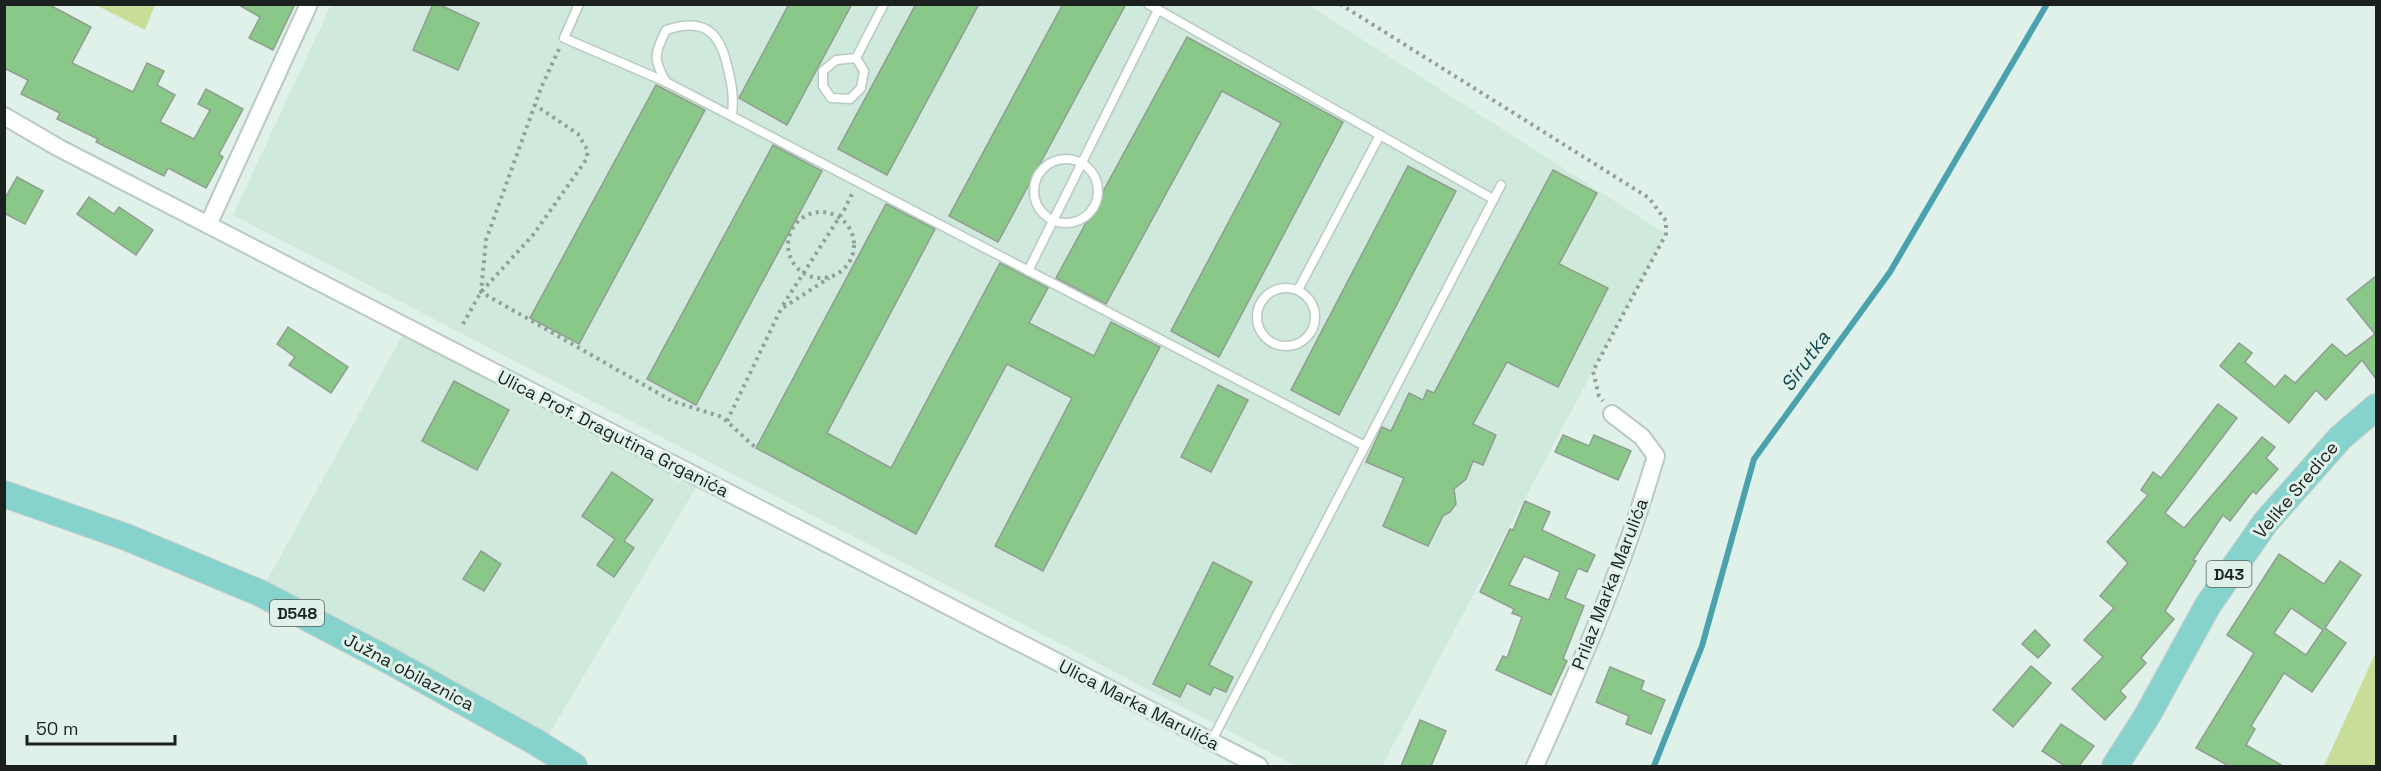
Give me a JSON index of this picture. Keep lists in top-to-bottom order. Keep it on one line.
{"streets":{"main road":["Velike Sredice","D43","D548","Južna obilaznica"],"street":["Ulica Prof. Dragutina Grganića","Prilaz Marka Marulića","Ulica Marka Marulića"]},"crossings":[["Ulica Prof. Dragutina Grganića","Ulica Marka Marulića"]],"water":["Sirutka"],"scale_bar":"50 m"}
